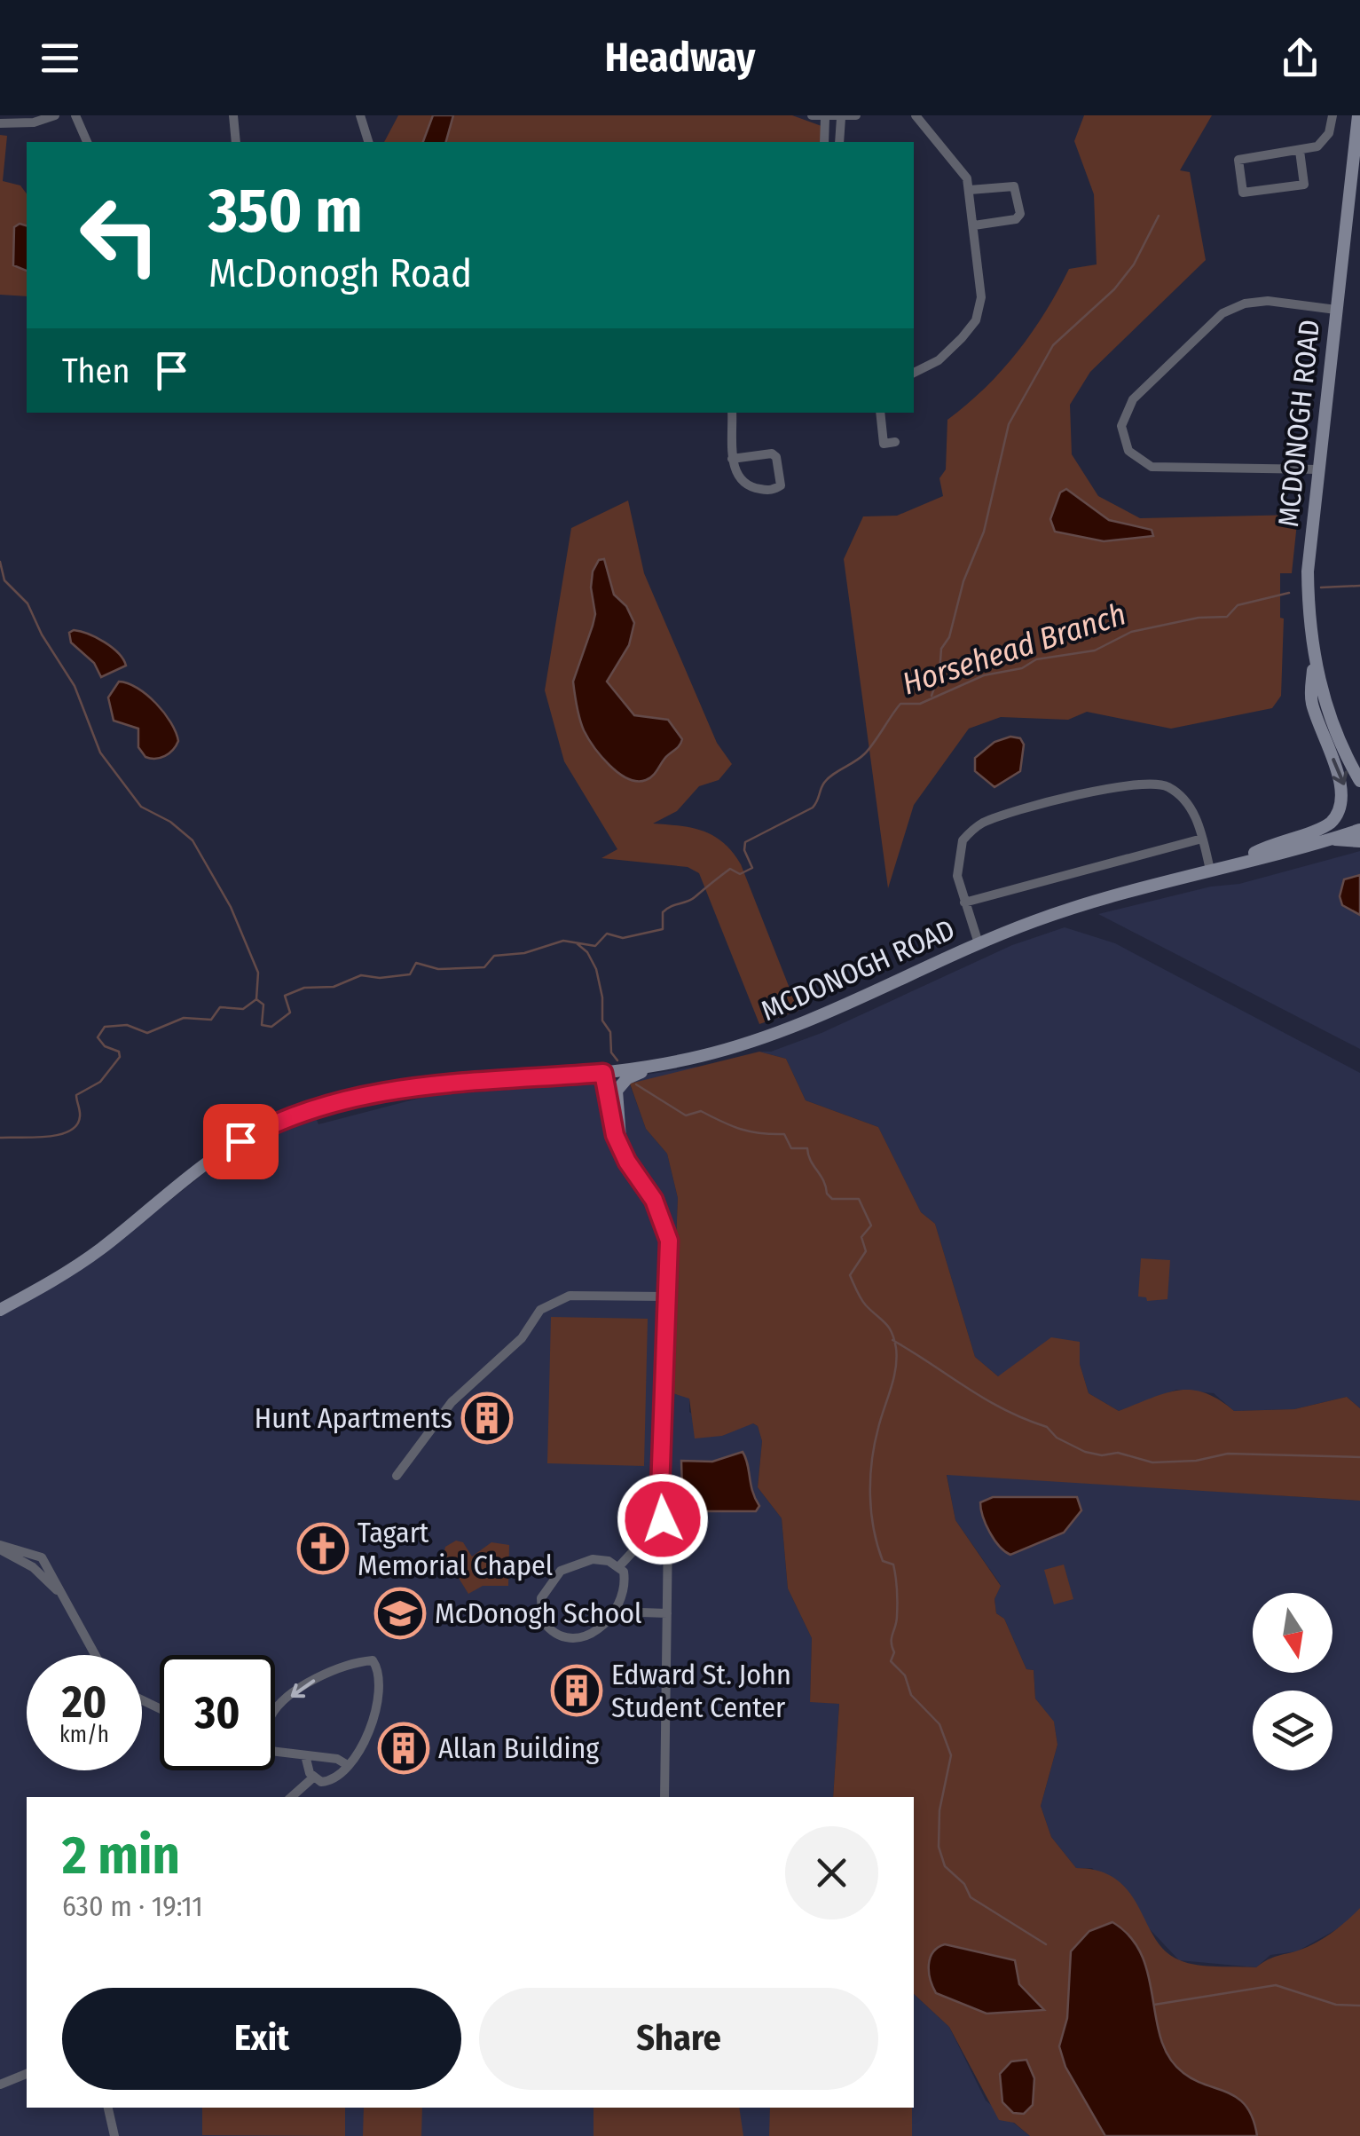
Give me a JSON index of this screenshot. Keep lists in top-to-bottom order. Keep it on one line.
{"streets":{"main road":["MCDONOGH ROAD"]},"water":["Horsehead Branch"],"places":{"building":["Hunt Apartments","Edward St. John Student Center","Allan Building"],"church":["Tagart Memorial Chapel"],"school or university":["McDonogh School"]},"north":"bottom","page":{"header":"Headway","turn":["350 m","McDonogh Road"],"then":"Then","speed":"20 km/h","limit":"30","heading":["2 min","630 m · 19:11"],"buttons":["Exit","Share"]}}
